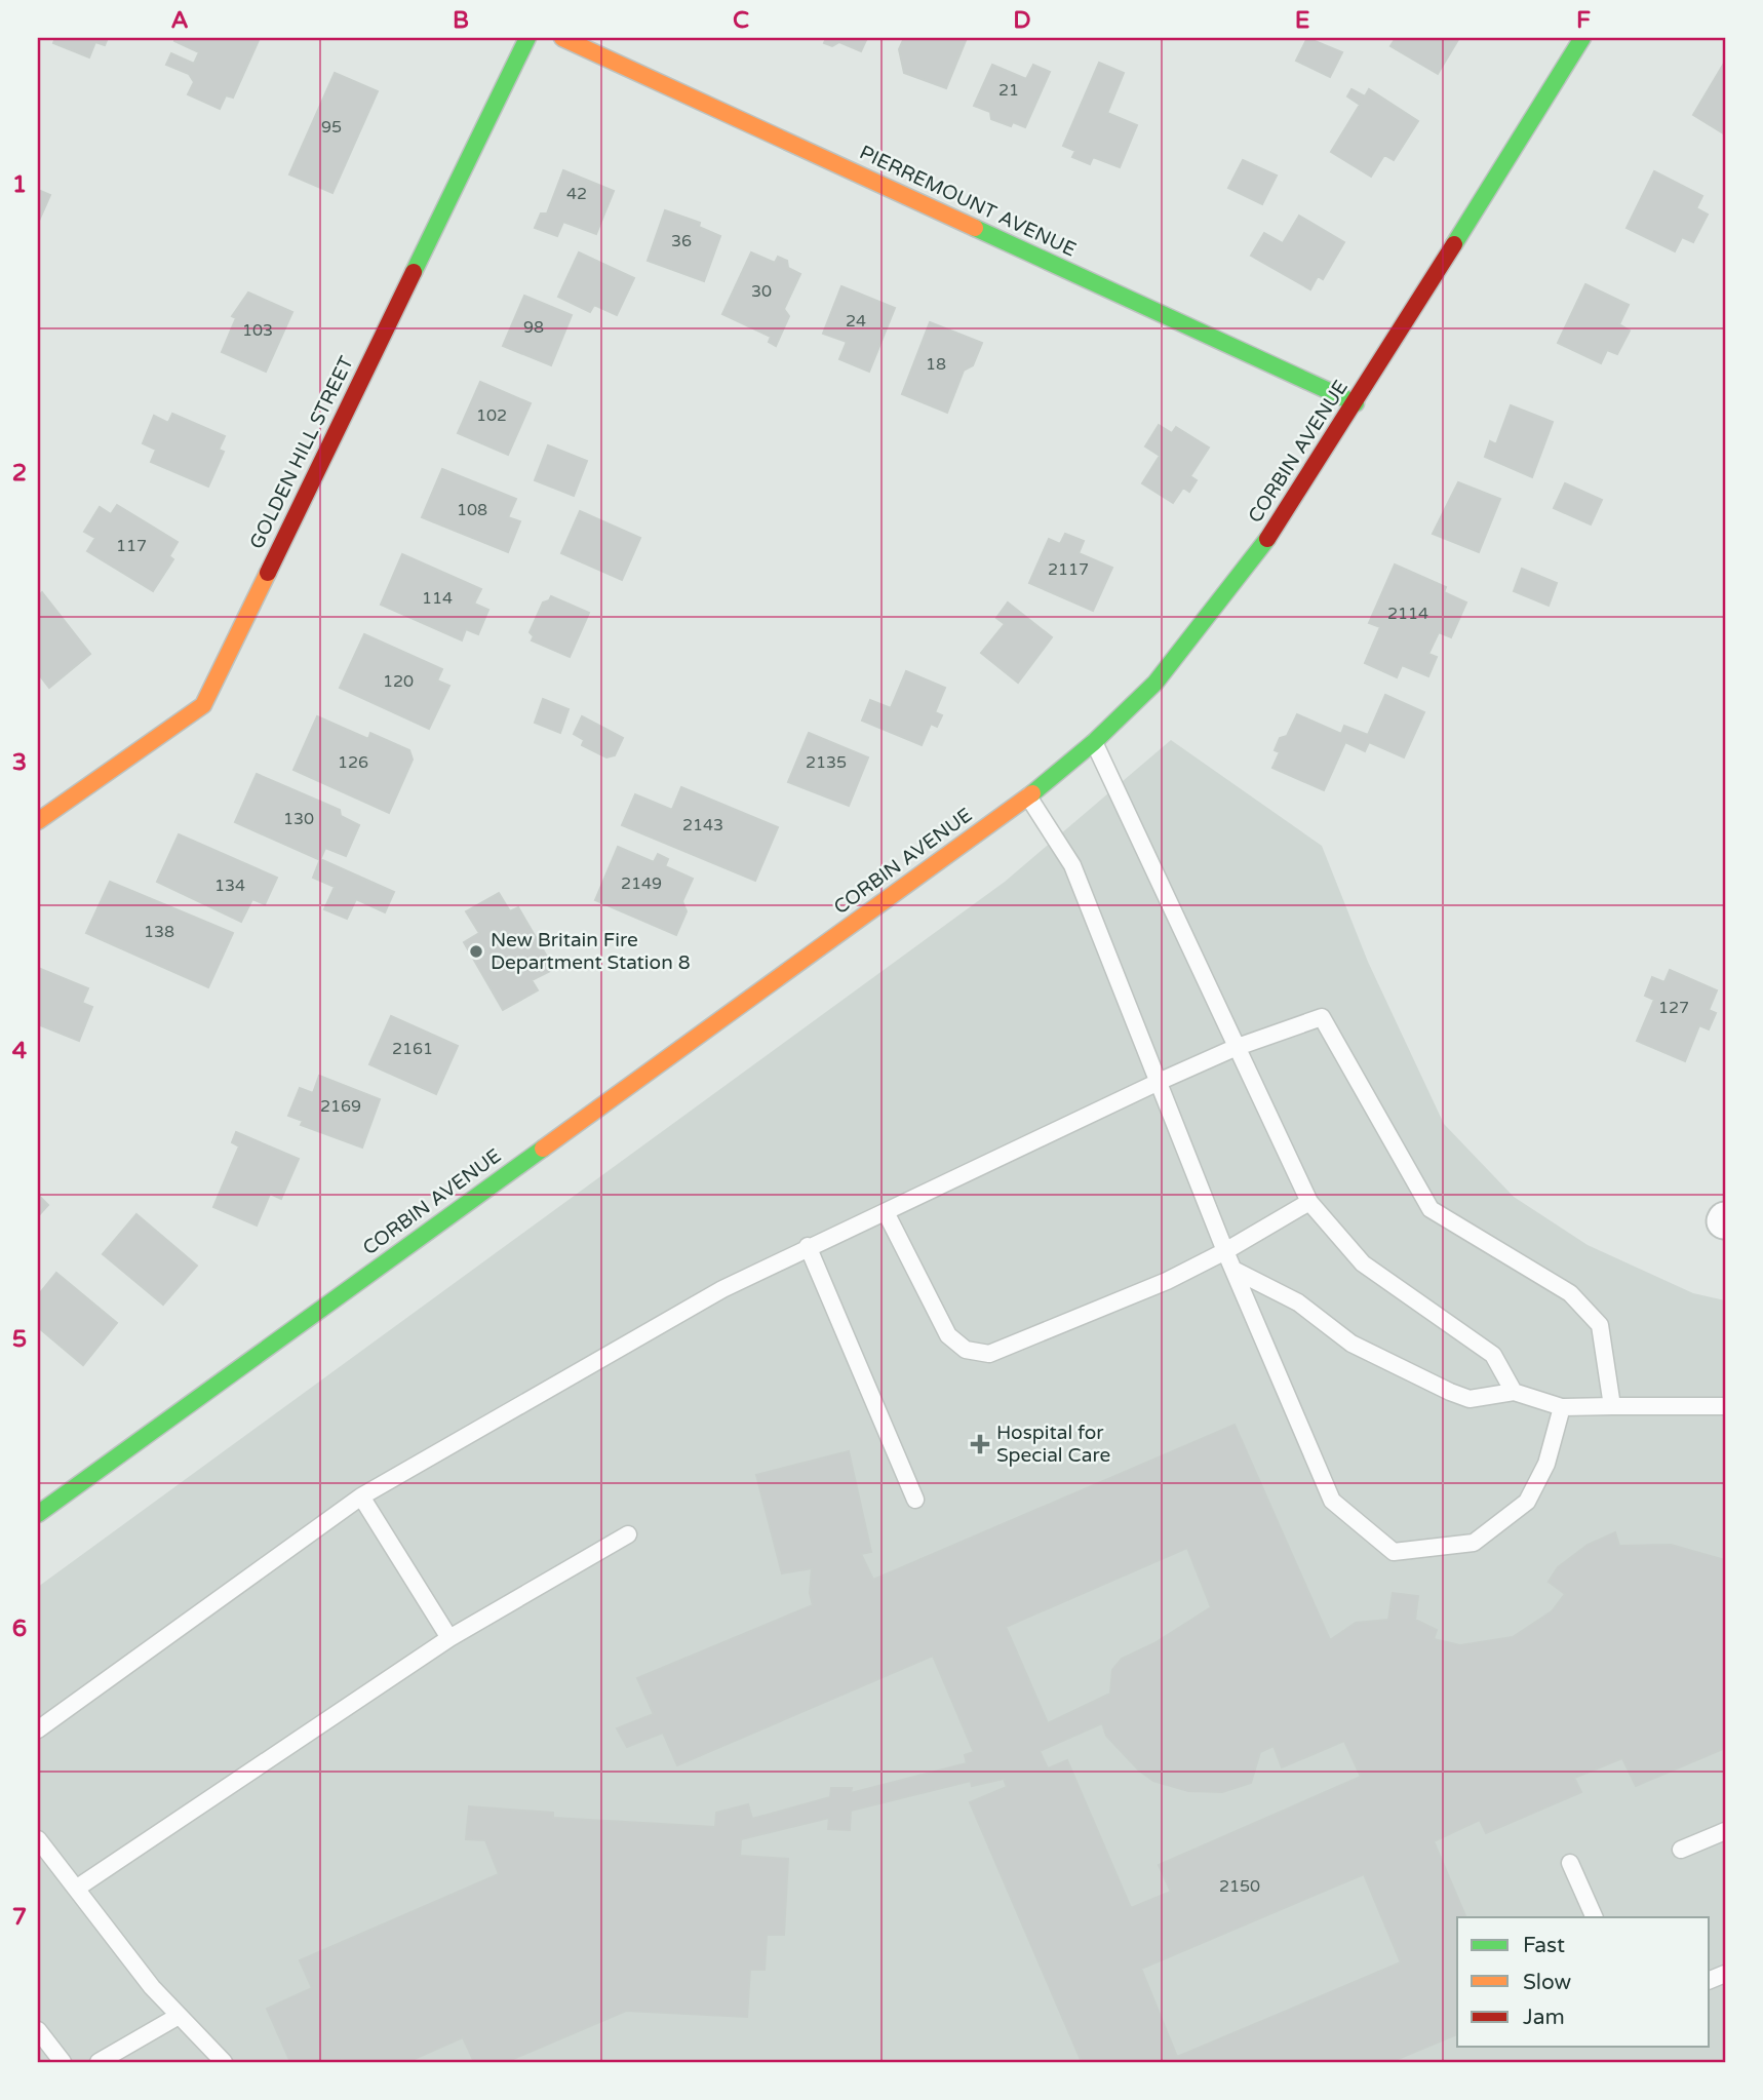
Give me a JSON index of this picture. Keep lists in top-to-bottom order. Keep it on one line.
{"streets":{"main road":["PIERREMOUNT AVENUE","CORBIN AVENUE","GOLDEN HILL STREET"]},"crossings":[["PIERREMOUNT AVENUE","CORBIN AVENUE"]],"places":{"other":["New Britain Fire Department Station 8"],"health":["Hospital for Special Care"]},"house_numbers":["21","95","42","36","30","24","98","103","18","102","108","117","2117","114","2114","120","126","2135","130","2143","2149","134","138","127","2161","2169","2150"],"legend":["Fast","Slow","Jam"],"grid":{"columns":["A","B","C","D","E","F"],"rows":["1","2","3","4","5","6","7"]}}
